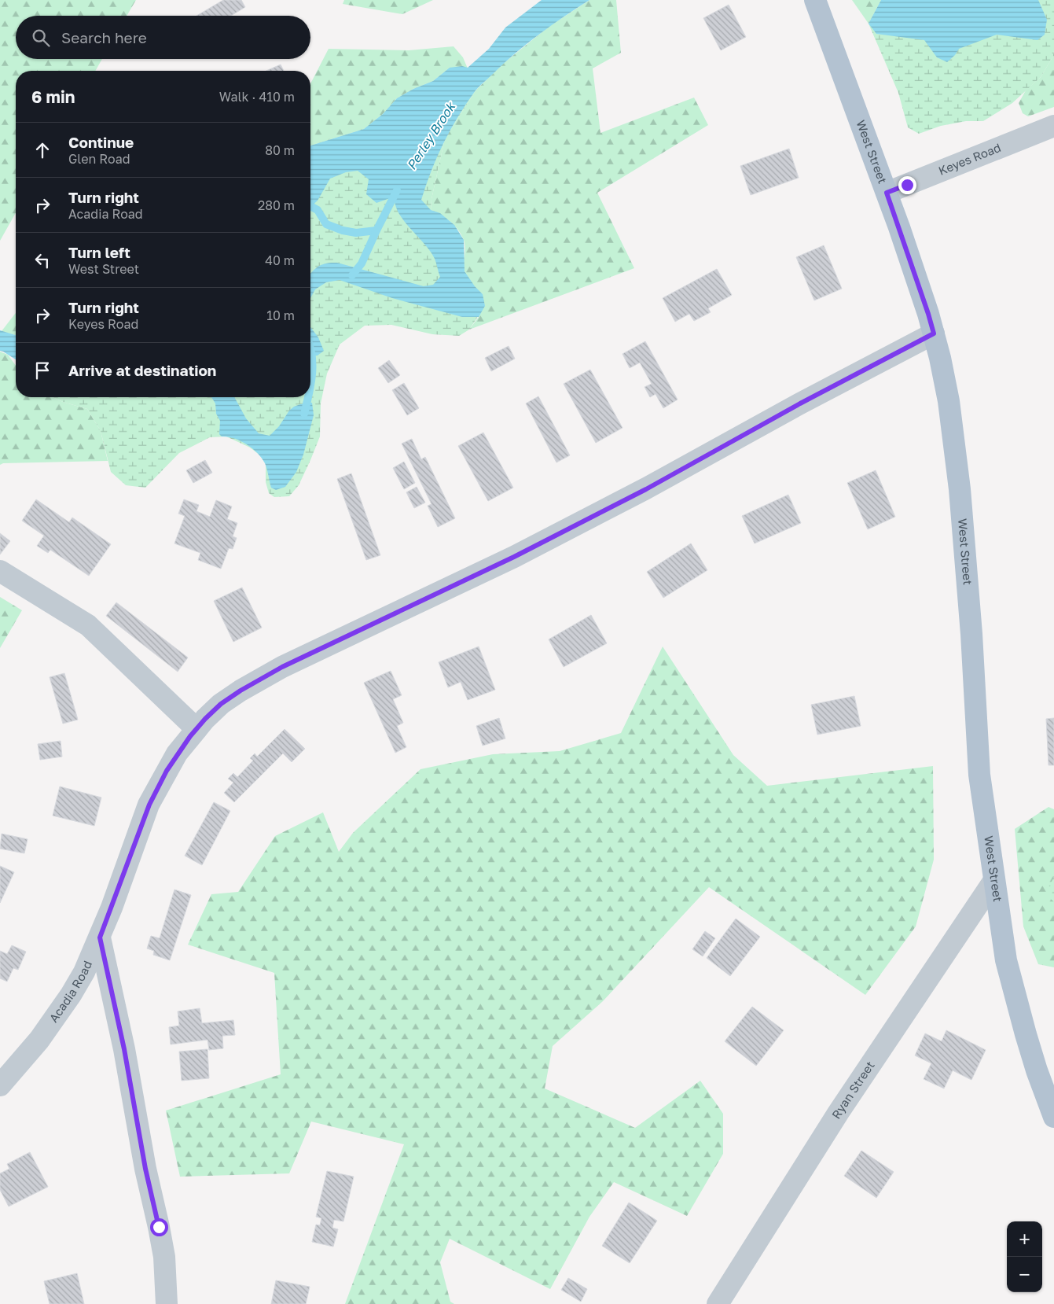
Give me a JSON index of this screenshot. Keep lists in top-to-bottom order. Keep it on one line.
{"streets":{"main road":["West Street"],"street":["Keyes Road","Acadia Road","Ryan Street"]},"crossings":[["West Street","Keyes Road"],["West Street","Acadia Road"],["West Street","Ryan Street"]],"water":["Perley Brook"],"page":{"search":"Search here","heading":["6 min","Walk · 410 m"],"list":[["Continue","Glen Road","80 m"],["Turn right","Acadia Road","280 m"],["Turn left","West Street","40 m"],["Turn right","Keyes Road","10 m"],"Arrive at destination"],"map_buttons":["+","−"]}}
